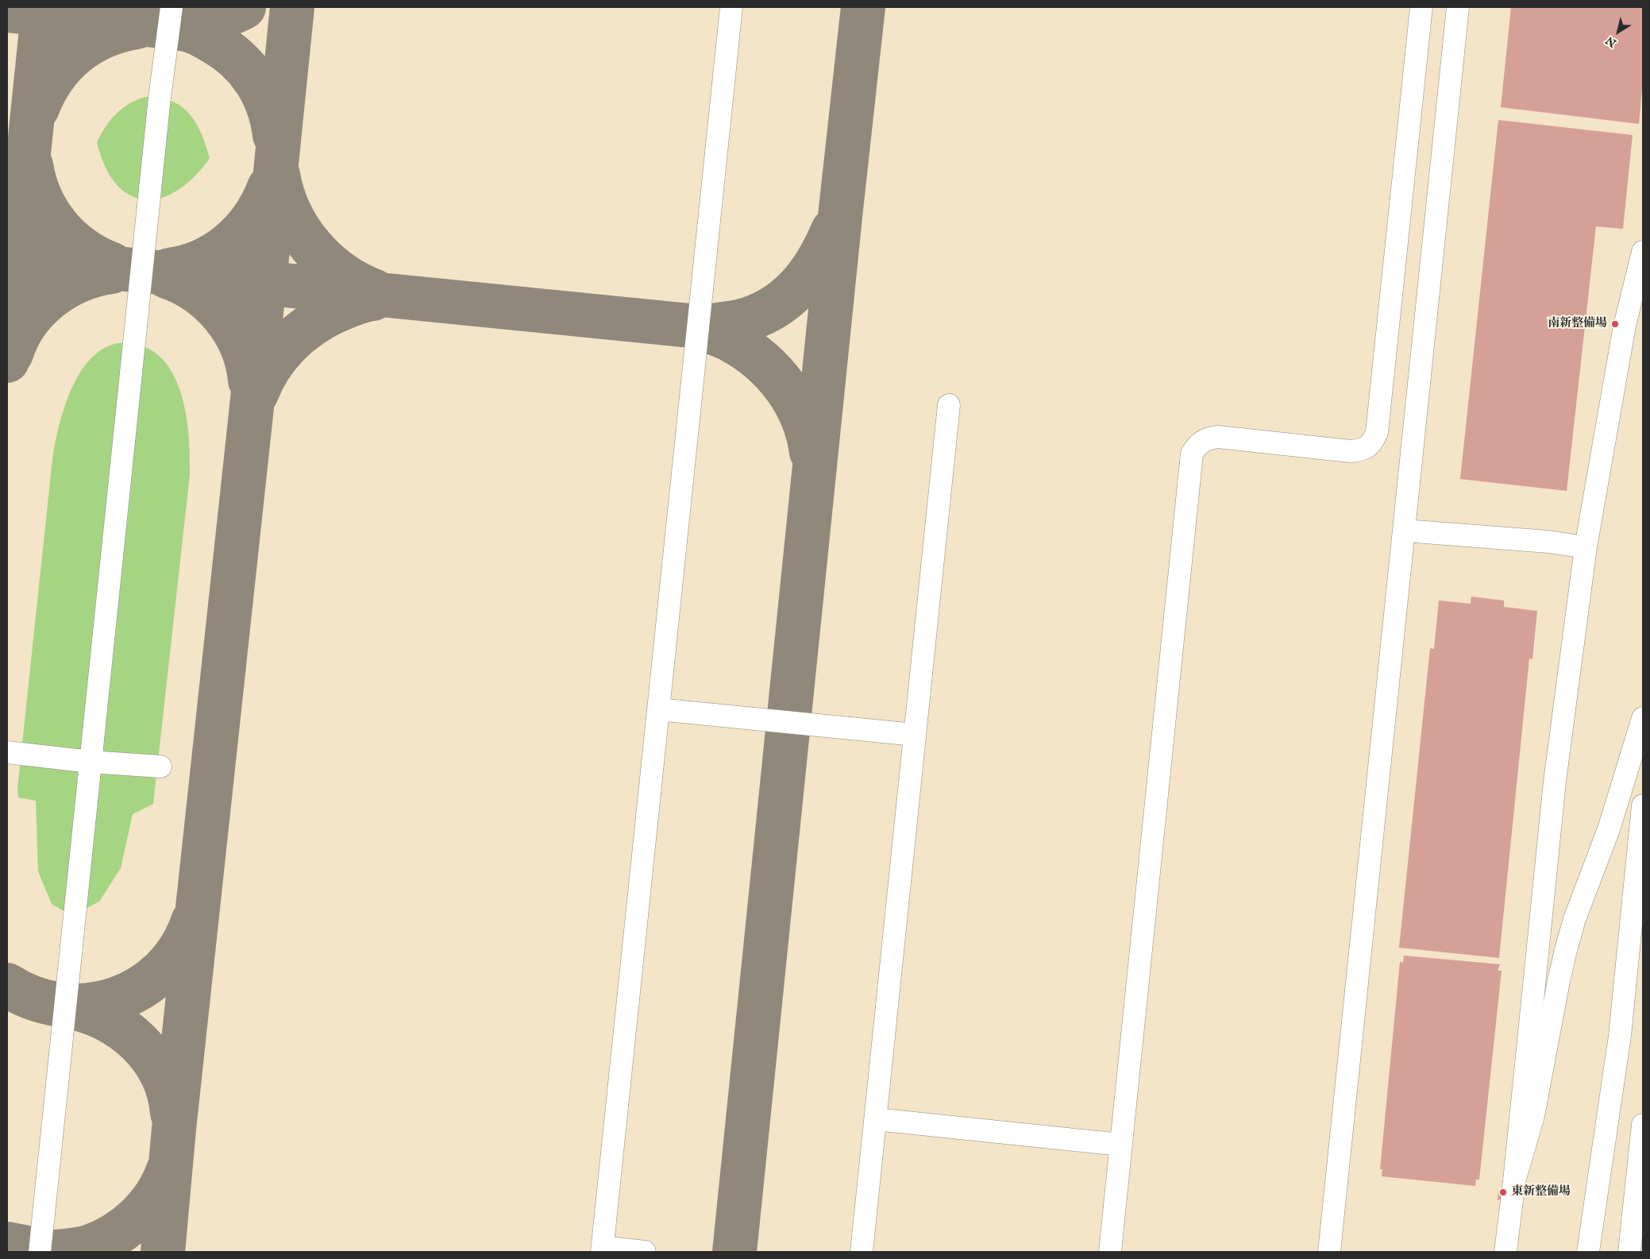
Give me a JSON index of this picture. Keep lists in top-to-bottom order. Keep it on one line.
{"places":["南新整備場","東新整備場"],"north":"bottom left"}
